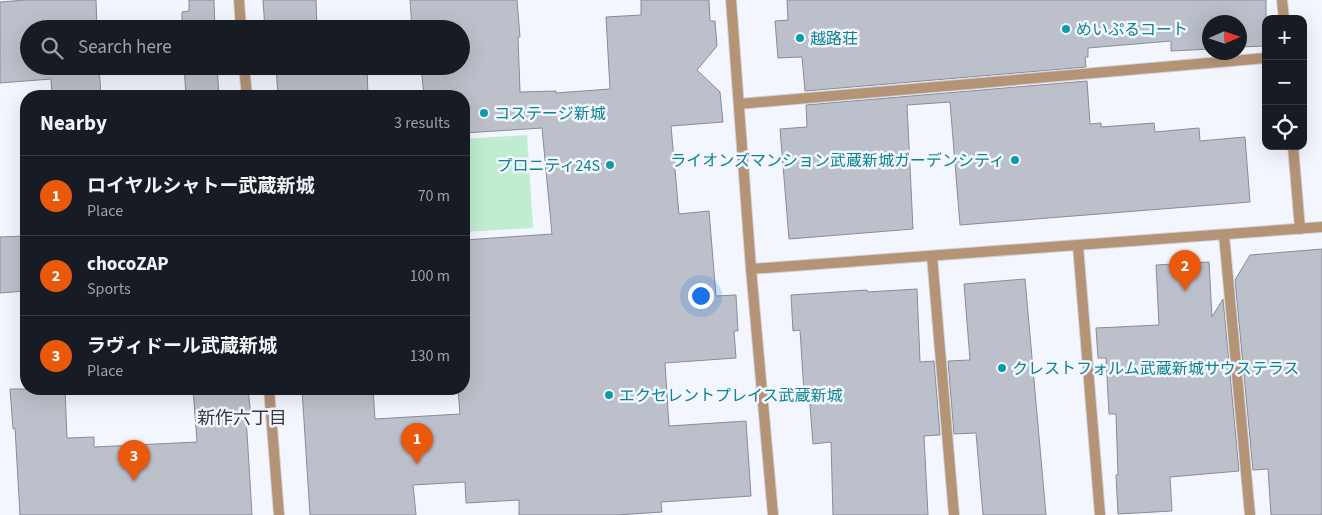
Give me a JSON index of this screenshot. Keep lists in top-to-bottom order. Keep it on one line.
{"districts":["新作六丁目"],"places":["めいぷるコート","越路荘","コステージ新城","ライオンズマンション武蔵新城ガーデンシティ","プロニティ24S","クレストフォルム武蔵新城サウステラス","エクセレントプレイス武蔵新城"],"north":"right","page":{"map_buttons":["+","−"],"search":"Search here","heading":["Nearby","3 results"],"list":[{"mark":"1","name":"ロイヤルシャトー武蔵新城","note":"Place","value":"70 m"},{"mark":"2","name":"chocoZAP","note":"Sports","value":"100 m"},{"mark":"3","name":"ラヴィドール武蔵新城","note":"Place","value":"130 m"}],"pins":["2","1","3"]}}
